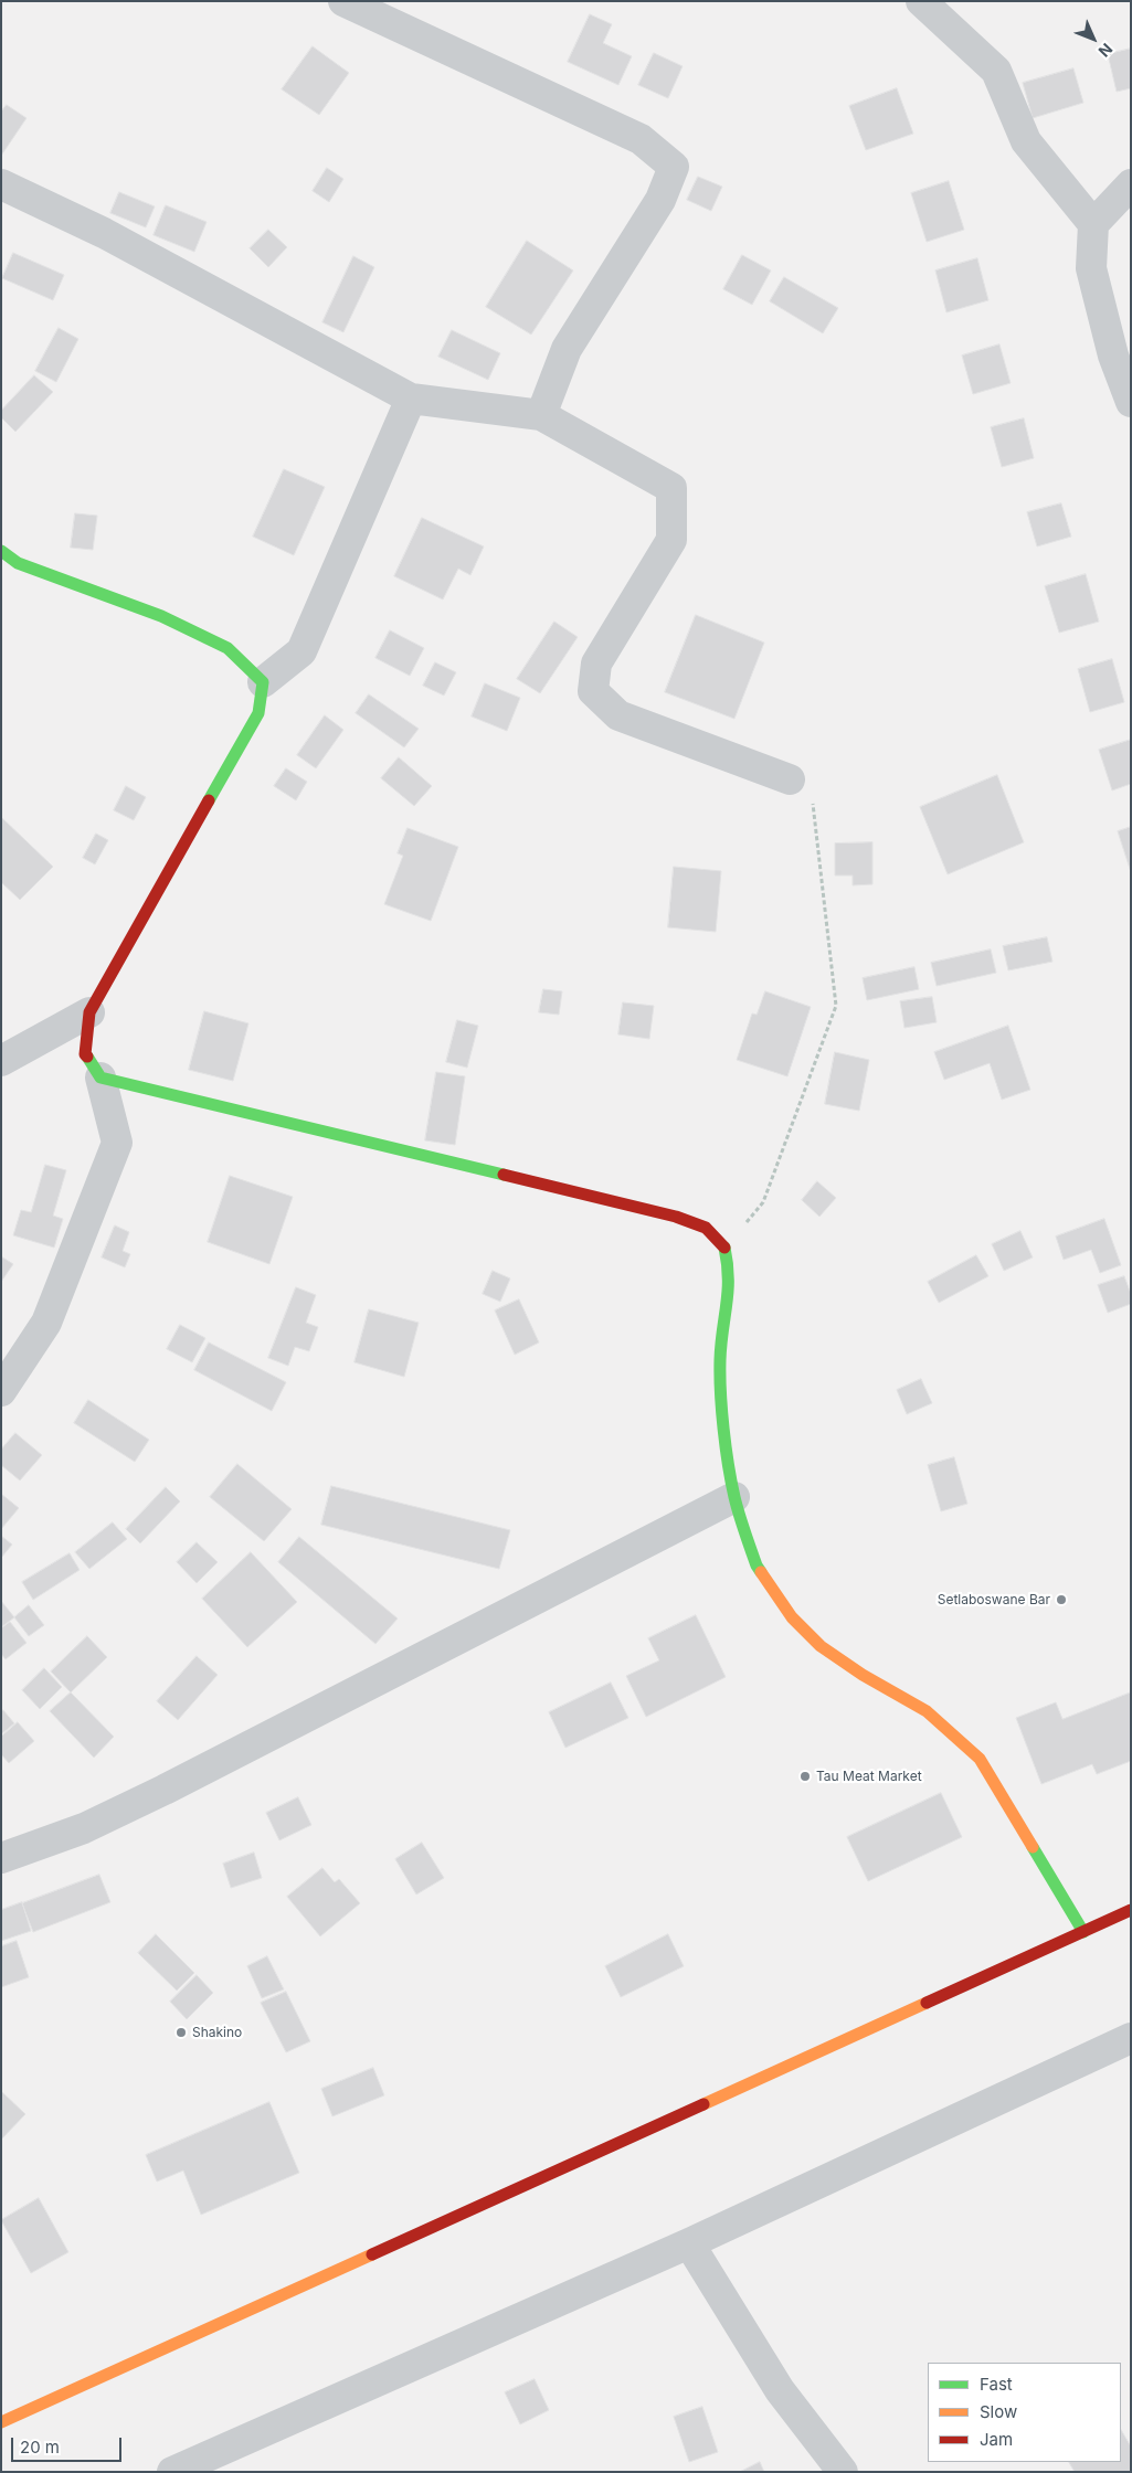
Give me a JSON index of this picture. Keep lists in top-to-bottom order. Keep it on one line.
{"places":["Setlaboswane Bar","Tau Meat Market","Shakino"],"legend":["Fast","Slow","Jam"],"scale_bar":"20 m","north":"bottom right"}
